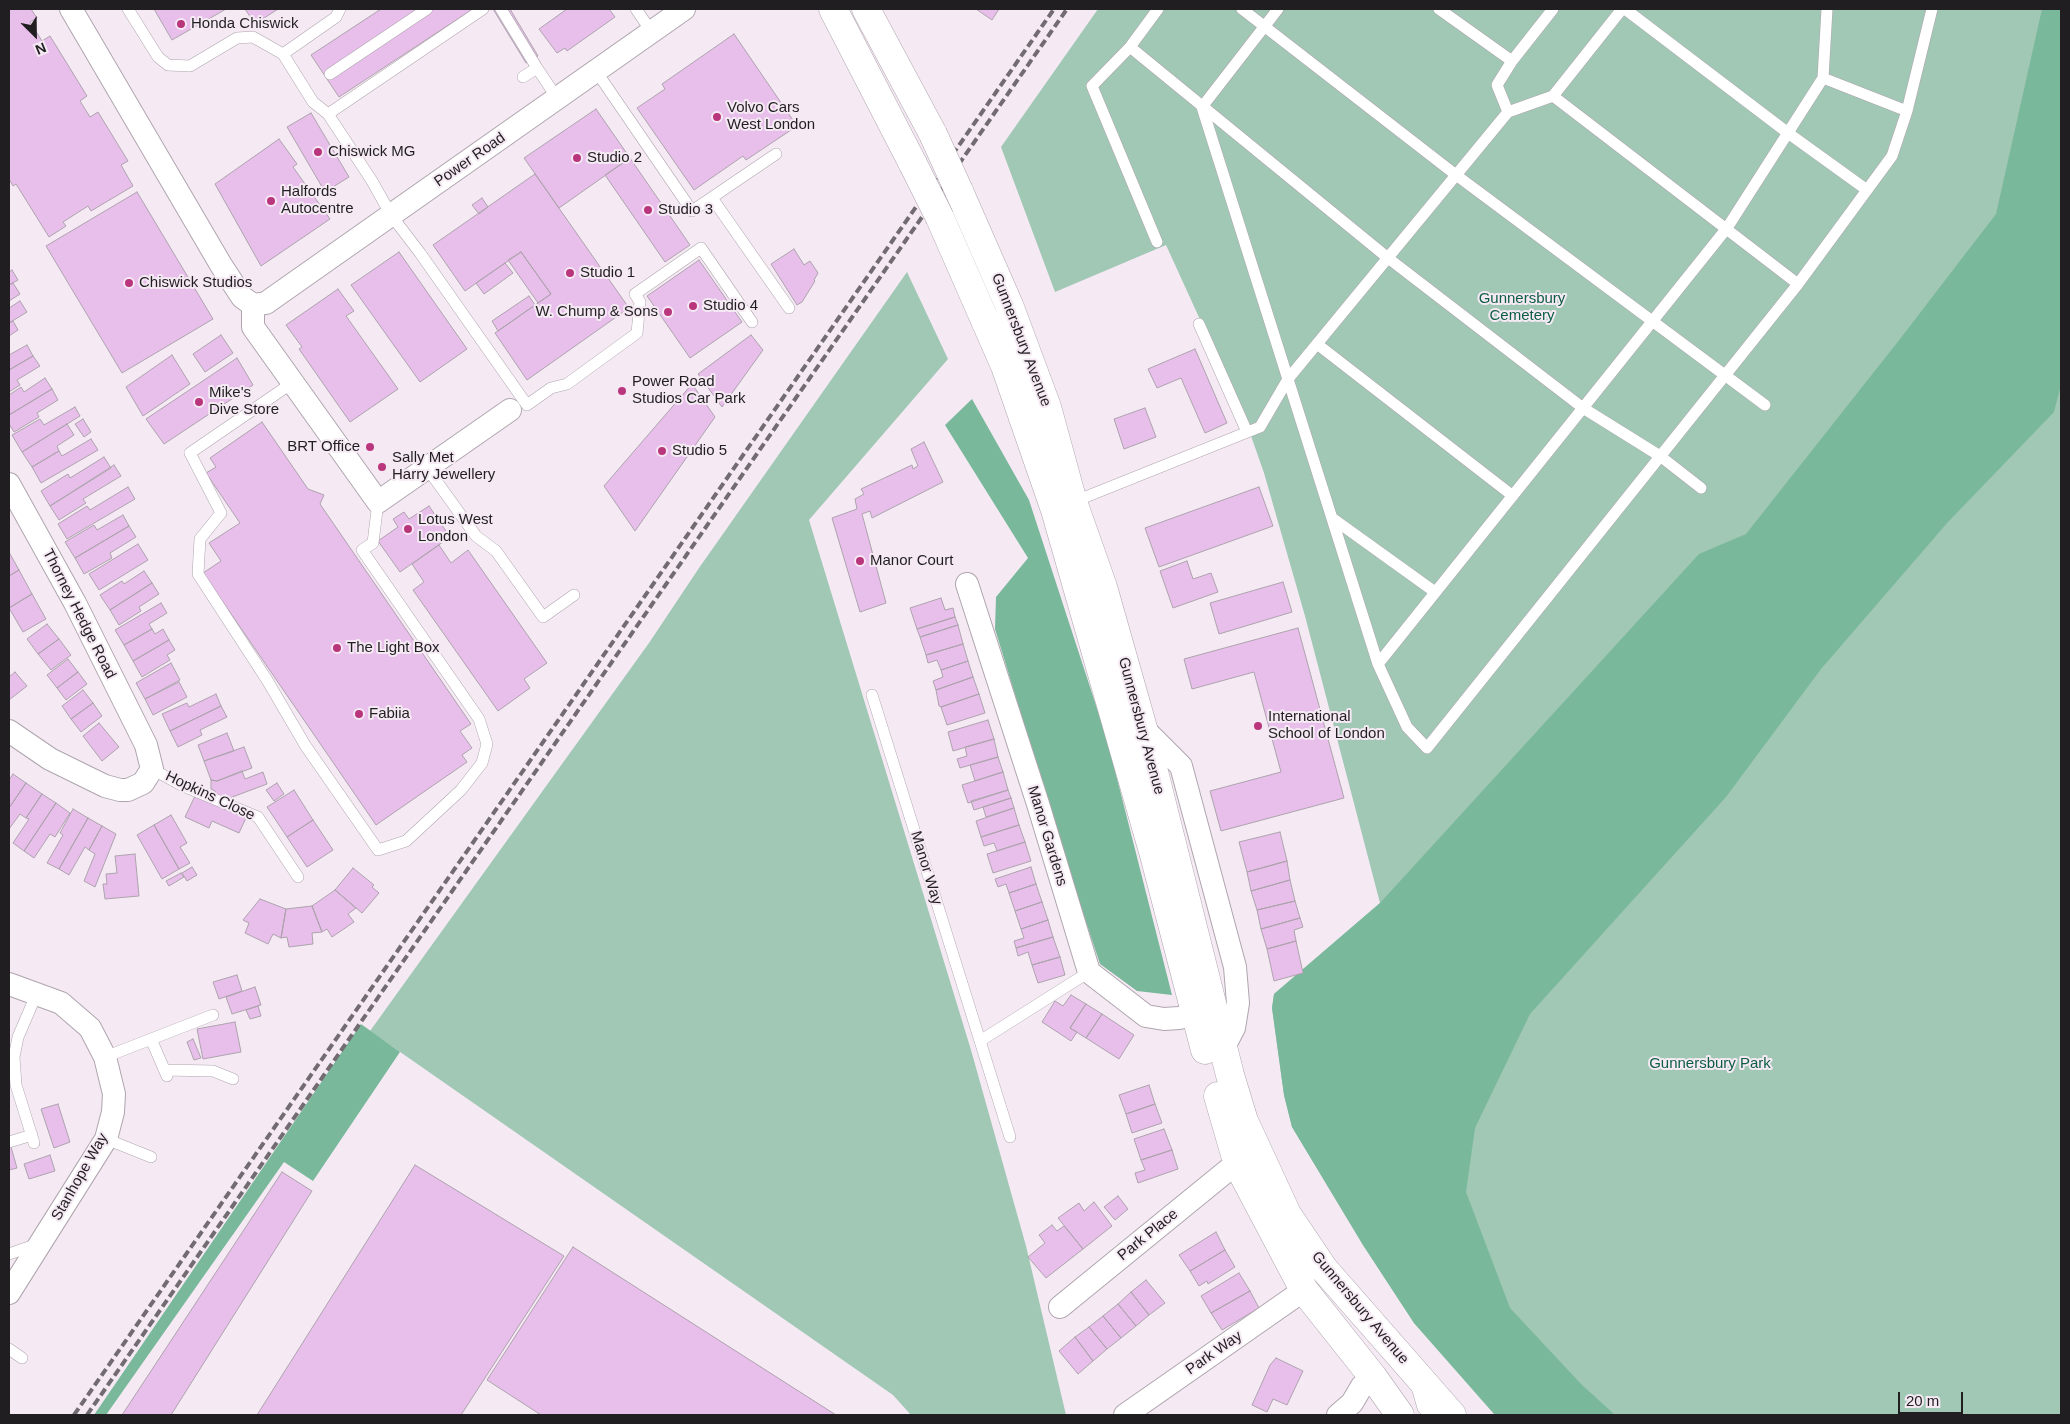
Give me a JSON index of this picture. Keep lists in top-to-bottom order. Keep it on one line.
{"streets":{"highway":["Gunnersbury Avenue"],"street":["Power Road","Thorney Hedge Road","Manor Gardens","Stanhope Way","Park Place","Park Way"],"lane":["Hopkins Close","Manor Way"]},"crossings":[["Gunnersbury Avenue","Park Place"],["Gunnersbury Avenue","Park Way"],["Thorney Hedge Road","Hopkins Close"]],"parks":["Gunnersbury Cemetery","Gunnersbury Park"],"places":["Honda Chiswick","Volvo Cars West London","Chiswick MG","Studio 2","Halfords Autocentre","Studio 3","Studio 1","Chiswick Studios","Studio 4","W. Chump & Sons","Power Road Studios Car Park","Mike's Dive Store","BRT Office","Studio 5","Sally Met Harry Jewellery","Lotus West London","Manor Court","The Light Box","Fabiia","International School of London"],"scale_bar":"20 m","north":"bottom right"}
